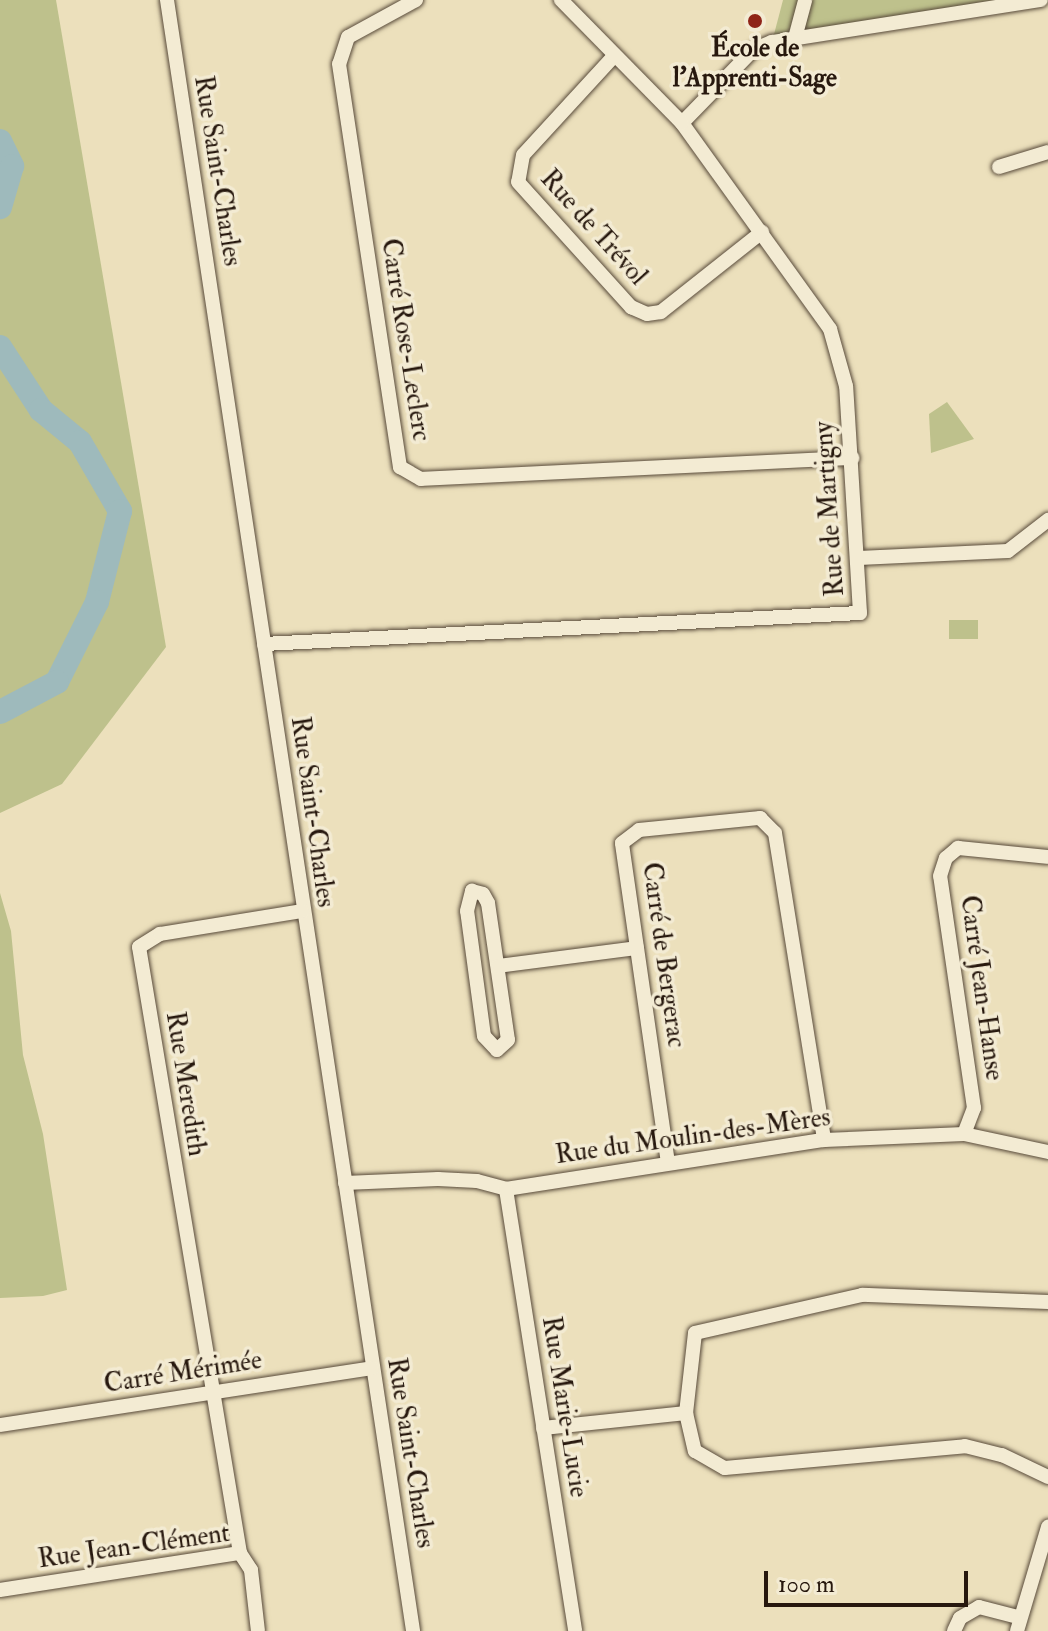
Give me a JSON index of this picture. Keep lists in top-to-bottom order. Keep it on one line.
{"streets":{"street":["Rue Saint-Charles","Rue de Trévol","Carré Rose-Leclerc","Rue de Martigny","Carré de Bergerac","Carré Jean-Hanse","Rue Meredith","Rue du Moulin-des-Mères","Carré Mérimée","Rue Marie-Lucie","Rue Jean-Clément"]},"crossings":[["Rue Saint-Charles","Rue de Martigny"],["Rue Saint-Charles","Rue Meredith"],["Rue Saint-Charles","Rue du Moulin-des-Mères"],["Rue Saint-Charles","Carré Mérimée"],["Rue de Trévol","Rue de Martigny"],["Carré Rose-Leclerc","Rue de Martigny"],["Carré de Bergerac","Rue du Moulin-des-Mères"],["Carré Jean-Hanse","Rue du Moulin-des-Mères"],["Rue Meredith","Carré Mérimée"],["Rue du Moulin-des-Mères","Rue Marie-Lucie"]],"places":["École de l'Apprenti-Sage"],"scale_bar":"100 m"}
